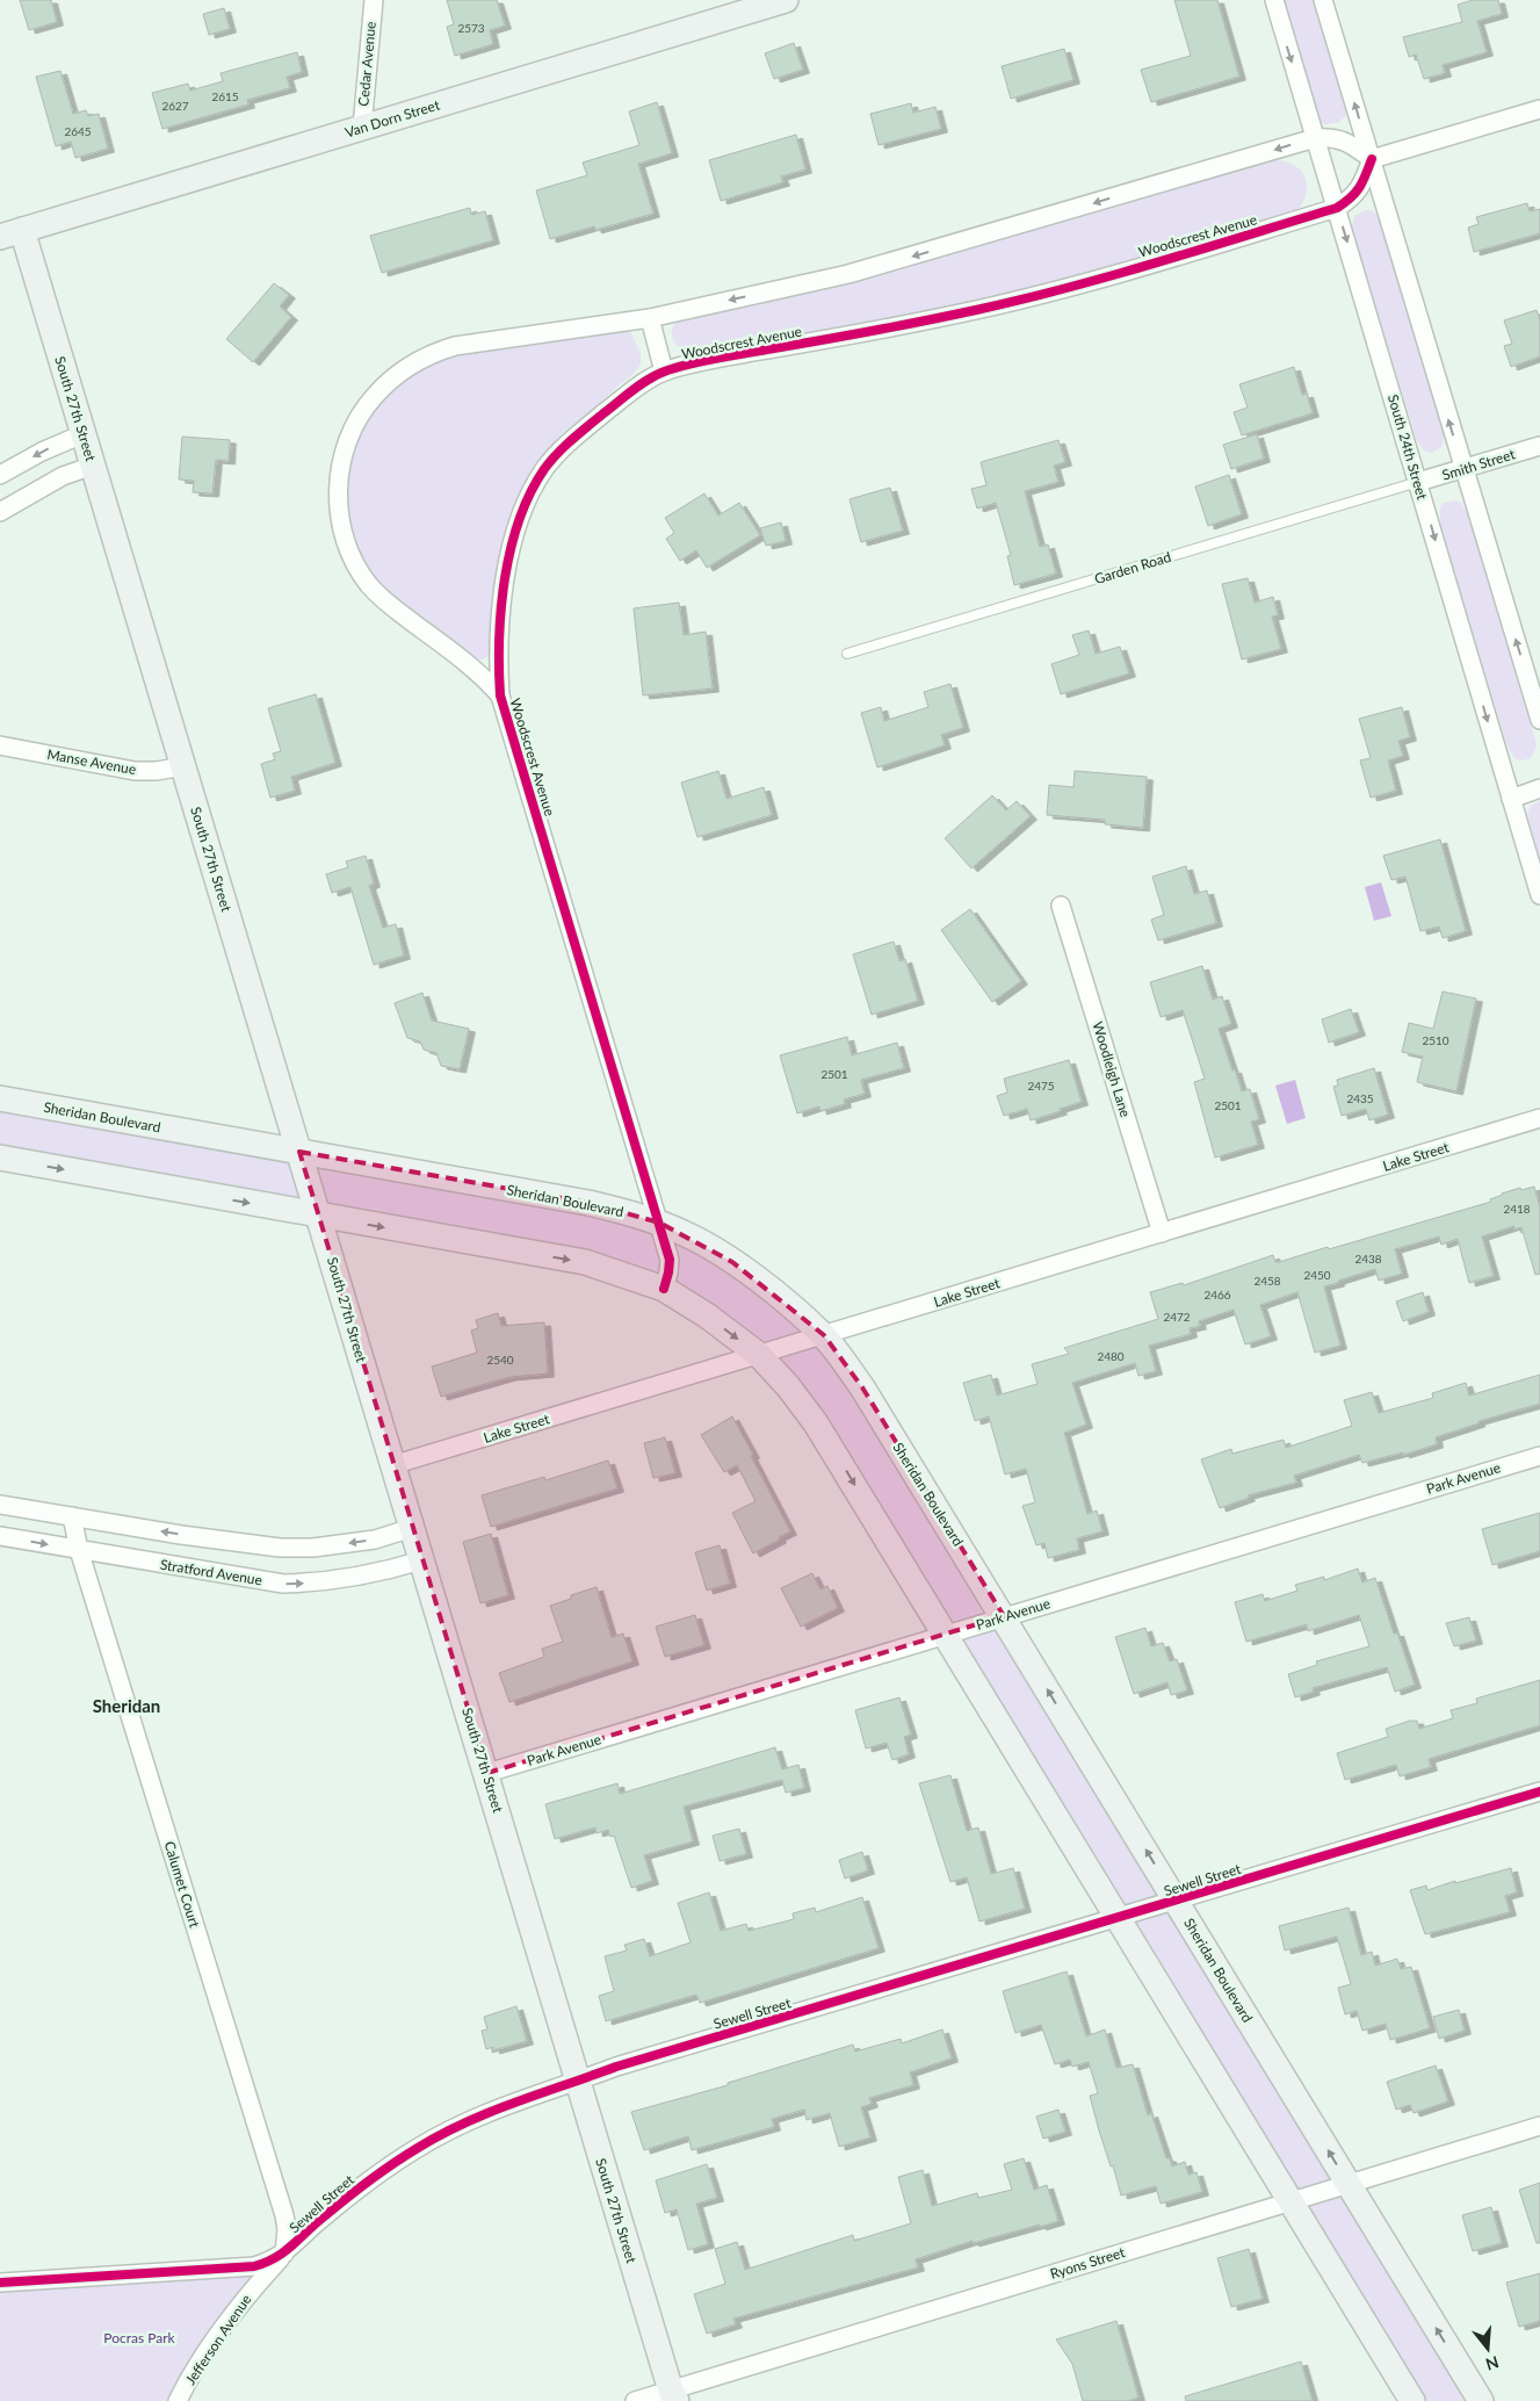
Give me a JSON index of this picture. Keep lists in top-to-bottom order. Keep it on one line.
{"streets":{"main road":["Van Dorn Street","South 27th Street","Sheridan Boulevard"],"street":["Cedar Avenue","Woodscrest Avenue","South 24th Street","Smith Street","Manse Avenue","Woodleigh Lane","Lake Street","Park Avenue","Stratford Avenue","Sewell Street","Calumet Court","Ryons Street","Jefferson Avenue"],"lane":["Garden Road"]},"crossings":[["Cedar Avenue","Van Dorn Street"],["Van Dorn Street","South 27th Street"],["Woodscrest Avenue","South 24th Street"],["Woodscrest Avenue","Sheridan Boulevard"],["South 27th Street","Manse Avenue"],["South 27th Street","Sheridan Boulevard"],["South 27th Street","Lake Street"],["South 27th Street","Park Avenue"],["South 27th Street","Stratford Avenue"],["South 27th Street","Sewell Street"],["South 27th Street","Ryons Street"],["South 24th Street","Smith Street"],["South 24th Street","Garden Road"],["Smith Street","Garden Road"],["Woodleigh Lane","Lake Street"],["Sheridan Boulevard","Lake Street"],["Sheridan Boulevard","Park Avenue"],["Sheridan Boulevard","Sewell Street"],["Sheridan Boulevard","Ryons Street"],["Stratford Avenue","Calumet Court"],["Sewell Street","Calumet Court"],["Sewell Street","Jefferson Avenue"],["Calumet Court","Jefferson Avenue"]],"districts":["Sheridan"],"parks":["Pocras Park"],"house_numbers":["2573","2615","2627","2645","2510","2501","2475","2435","2501","2418","2438","2450","2458","2466","2472","2480","2540"],"north":"bottom"}
